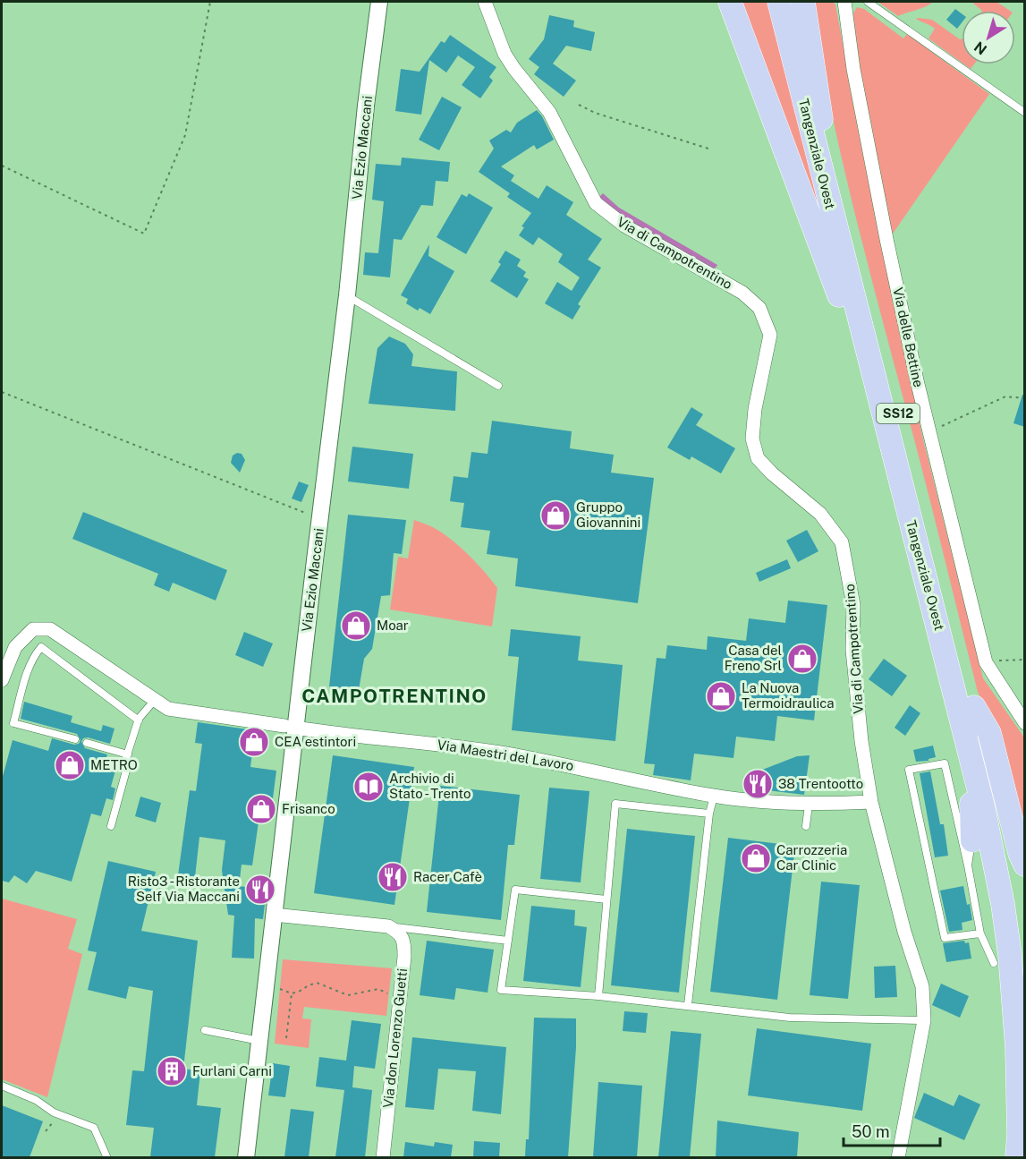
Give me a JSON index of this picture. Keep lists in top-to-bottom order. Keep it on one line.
{"streets":{"highway":["Tangenziale Ovest","SS12"],"street":["Via Ezio Maccani","Via di Campotrentino","Via delle Bettine","Via Maestri del Lavoro","Via don Lorenzo Guetti"]},"crossings":[["Via Ezio Maccani","Via Maestri del Lavoro"],["Via di Campotrentino","Via Maestri del Lavoro"]],"districts":["CAMPOTRENTINO"],"places":{"shop":["Gruppo Giovannini","Moar","Casa del Freno Srl","La Nuova Termoidraulica","CEA estintori","METRO","Frisanco","Carrozzeria Car Clinic"],"restaurant":["38 Trentootto","Racer Cafè","Risto3 - Ristorante Self Via Maccani"],"library":["Archivio di Stato - Trento"],"building":["Furlani Carni"]},"scale_bar":"50 m","north":"bottom left"}
